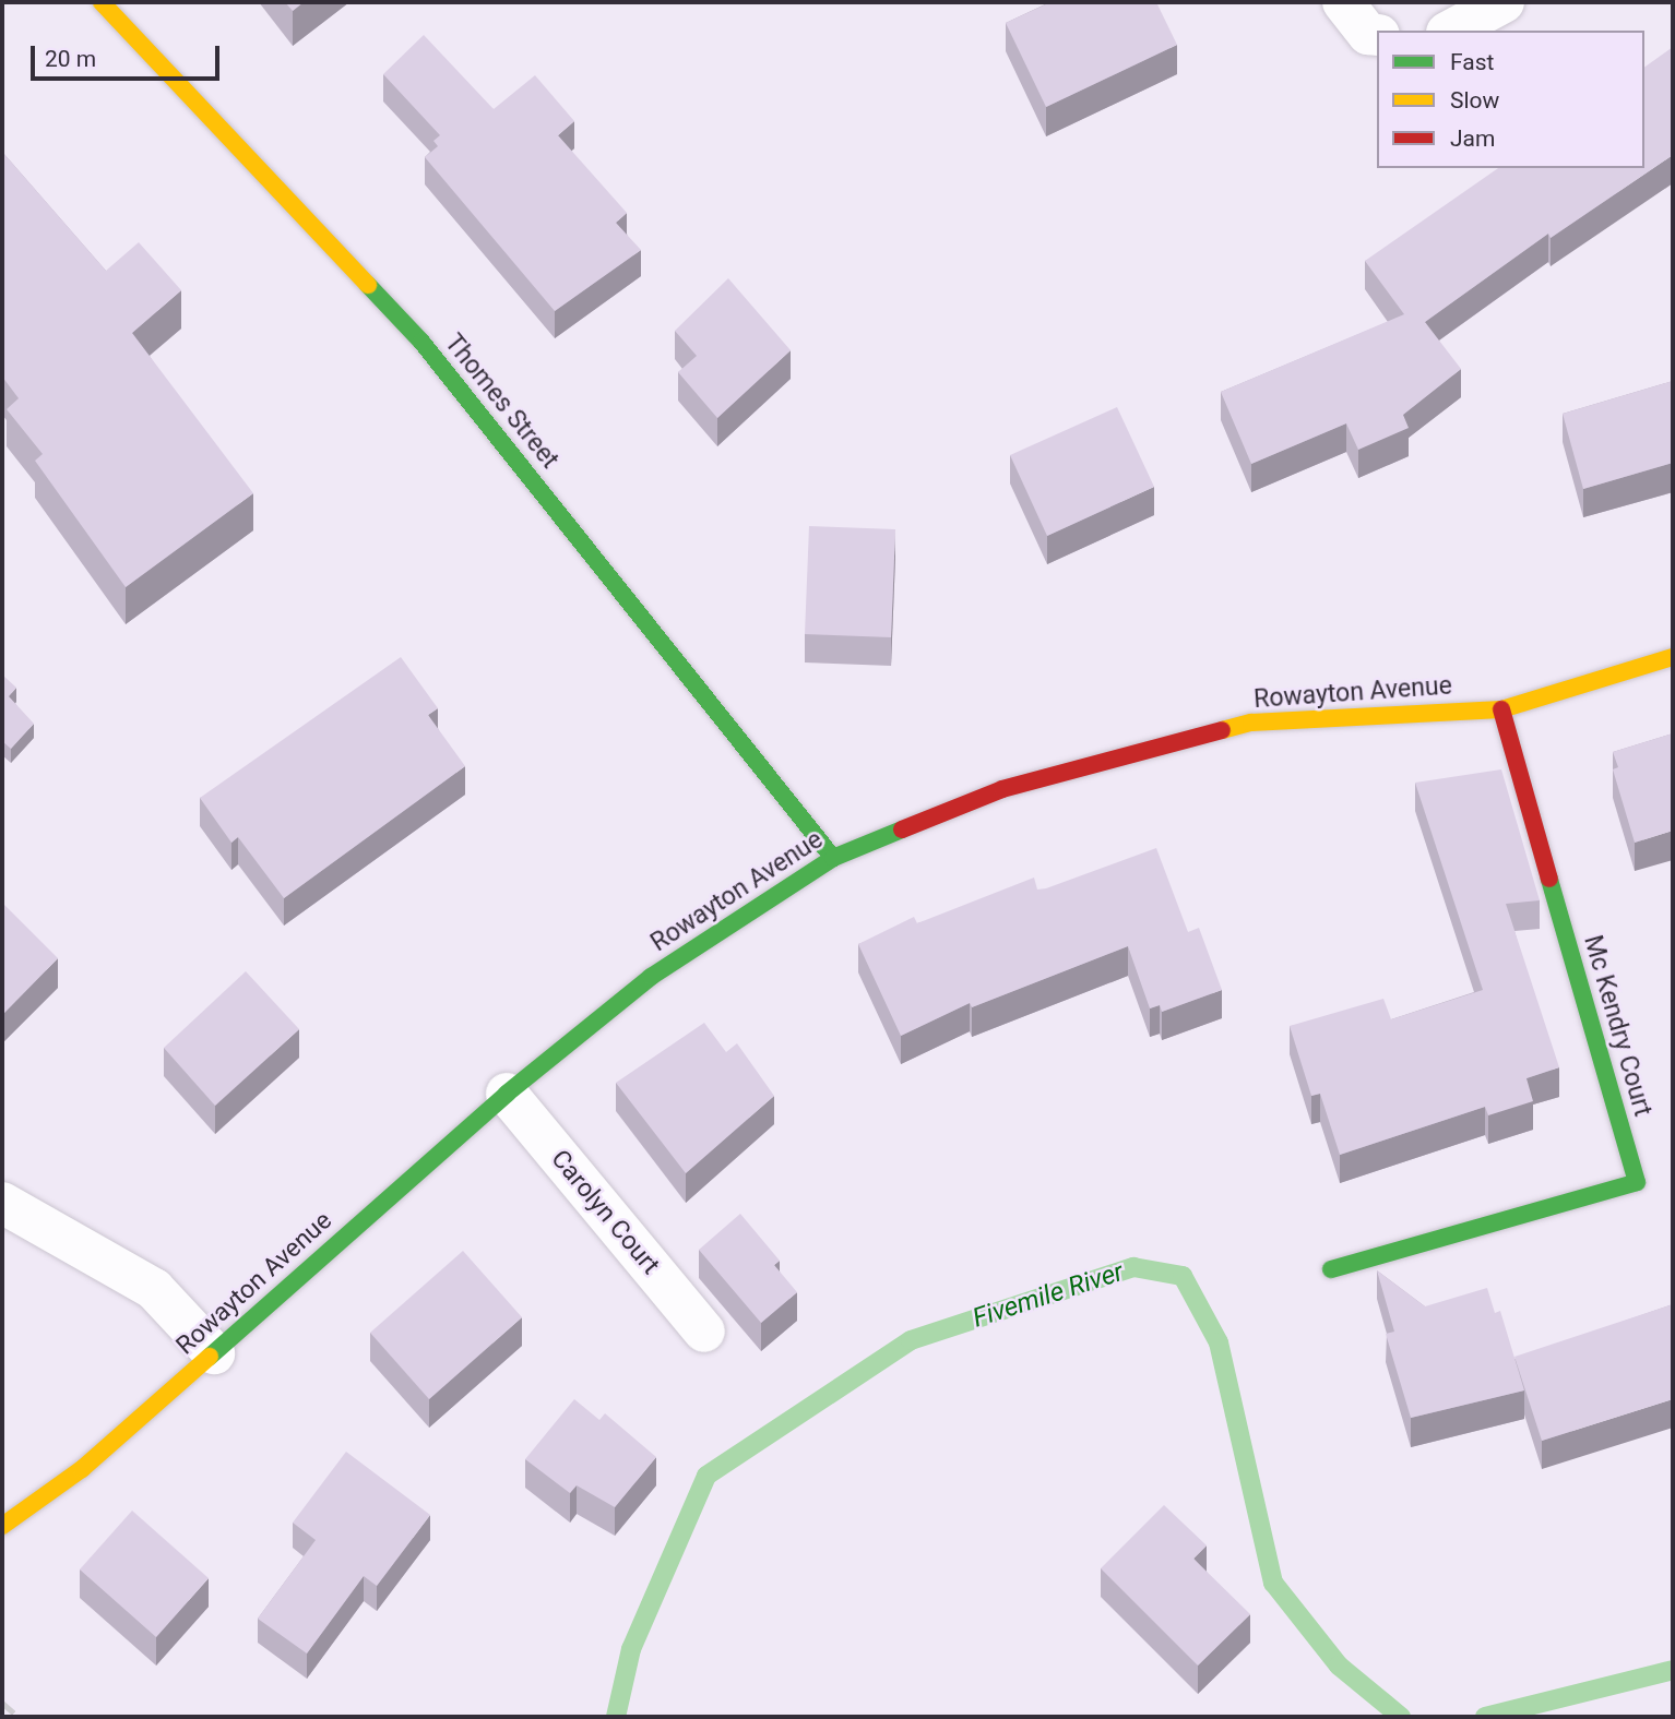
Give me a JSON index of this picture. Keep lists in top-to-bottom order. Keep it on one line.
{"streets":{"street":["Thomes Street","Rowayton Avenue","Mc Kendry Court","Carolyn Court"]},"crossings":[["Thomes Street","Rowayton Avenue"],["Rowayton Avenue","Mc Kendry Court"],["Rowayton Avenue","Carolyn Court"]],"water":["Fivemile River"],"legend":["Fast","Slow","Jam"],"scale_bar":"20 m"}
